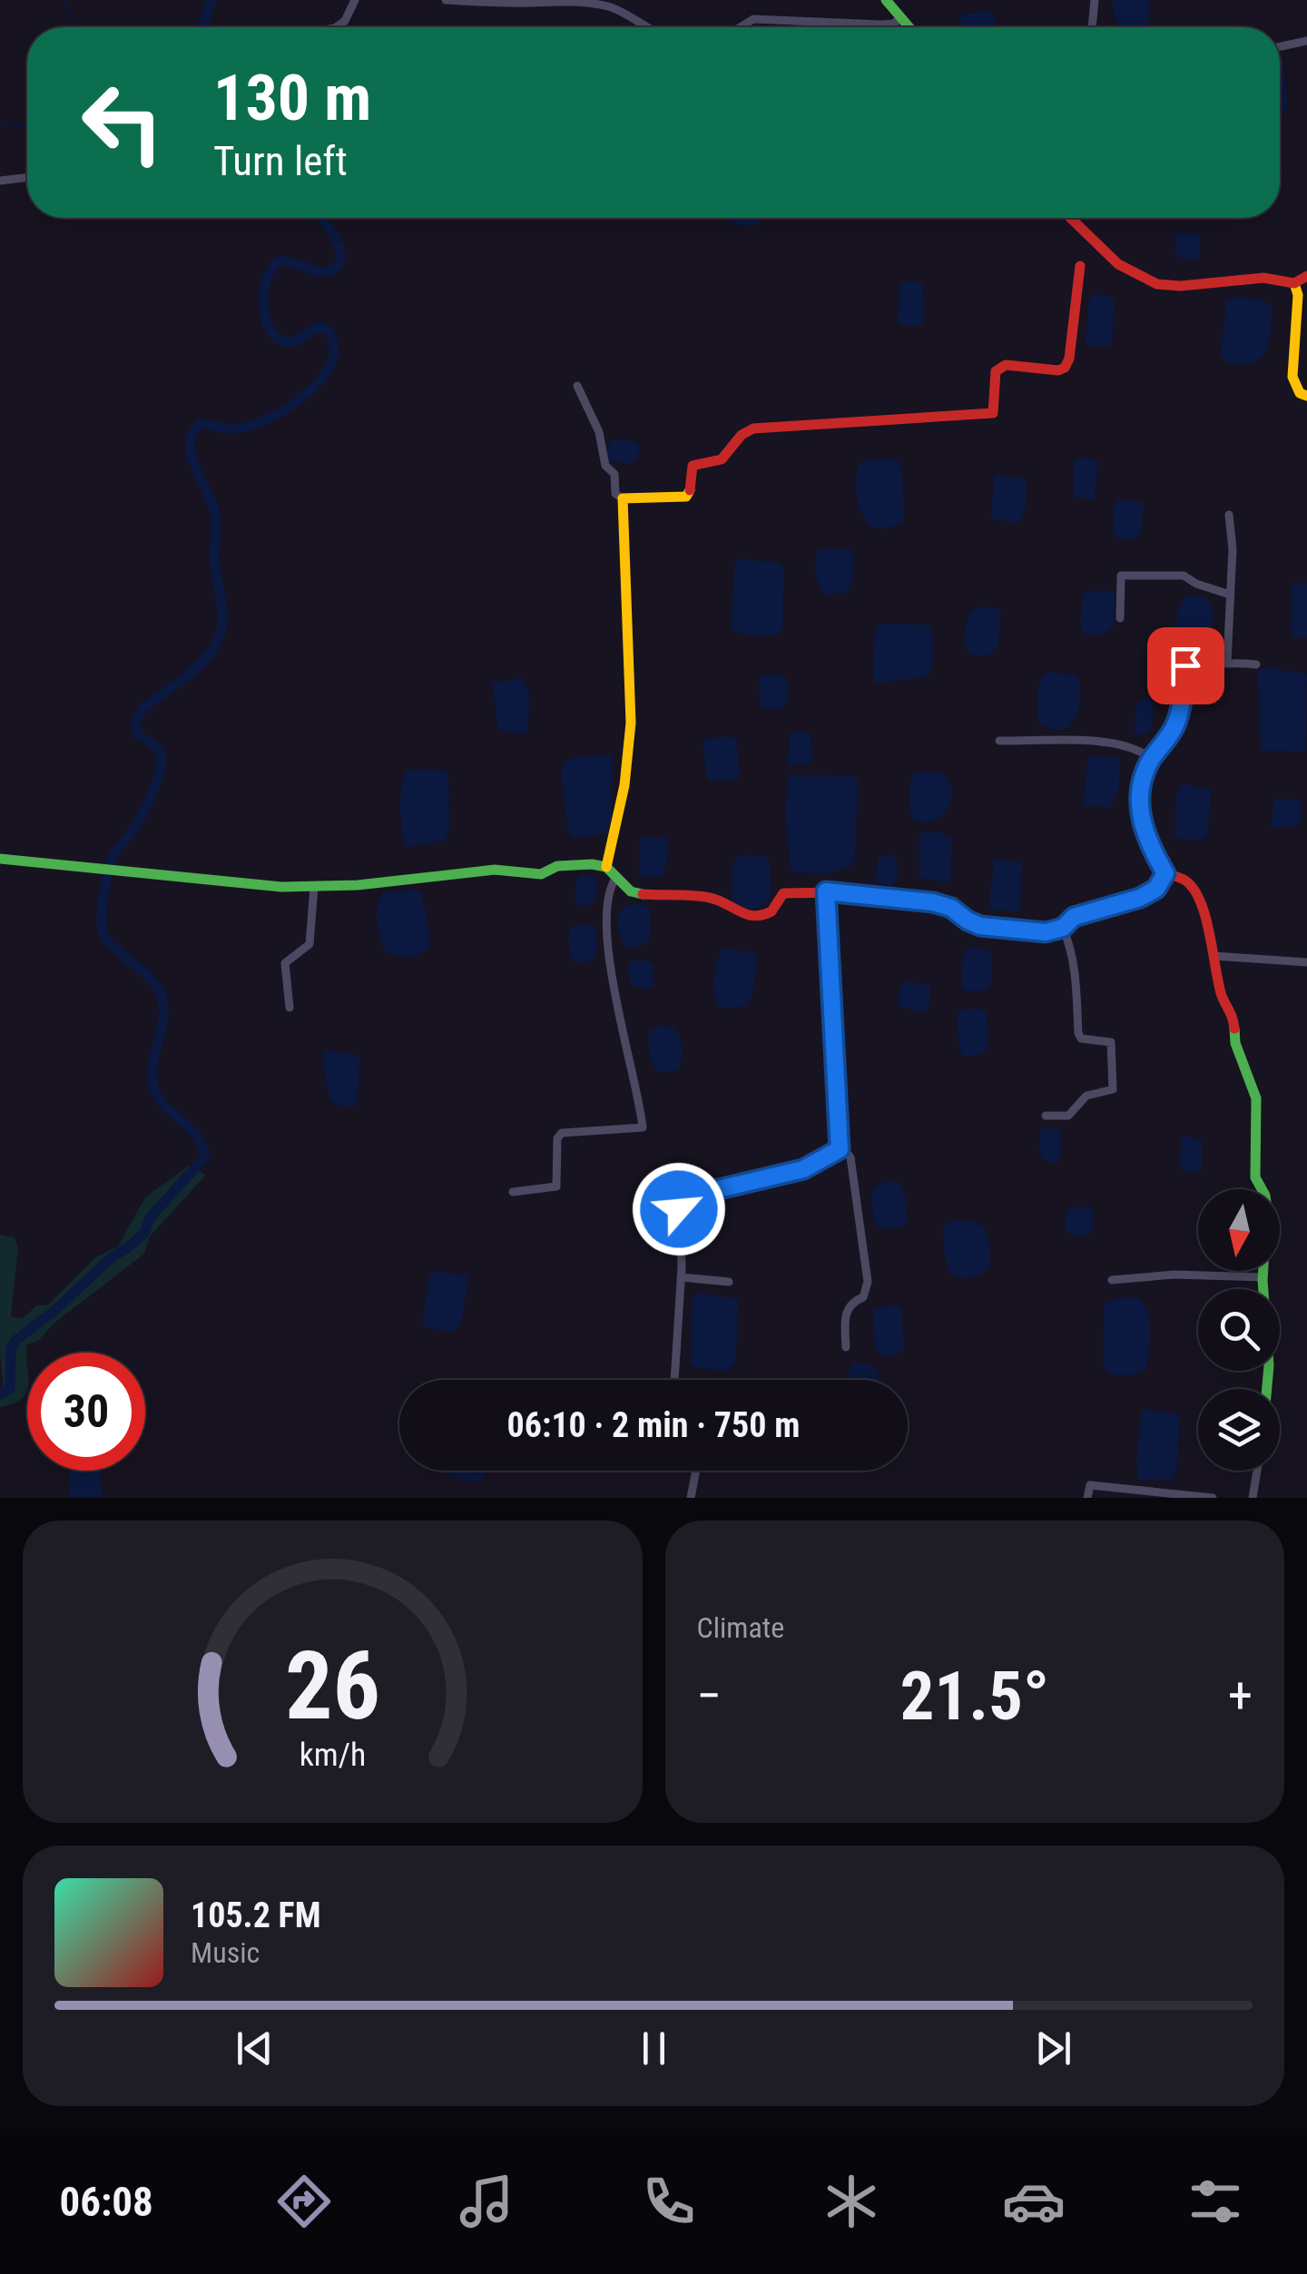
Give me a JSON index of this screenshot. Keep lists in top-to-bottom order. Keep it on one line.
{"north":"bottom","page":{"turn":["130 m","Turn left"],"limit":"30","trip":"06:10 · 2 min · 750 m","tile":"Climate","heat":["−","21.5°","+"],"song":["105.2 FM","Music"],"tabs":"06:08","gauge":["26","km/h"]}}
